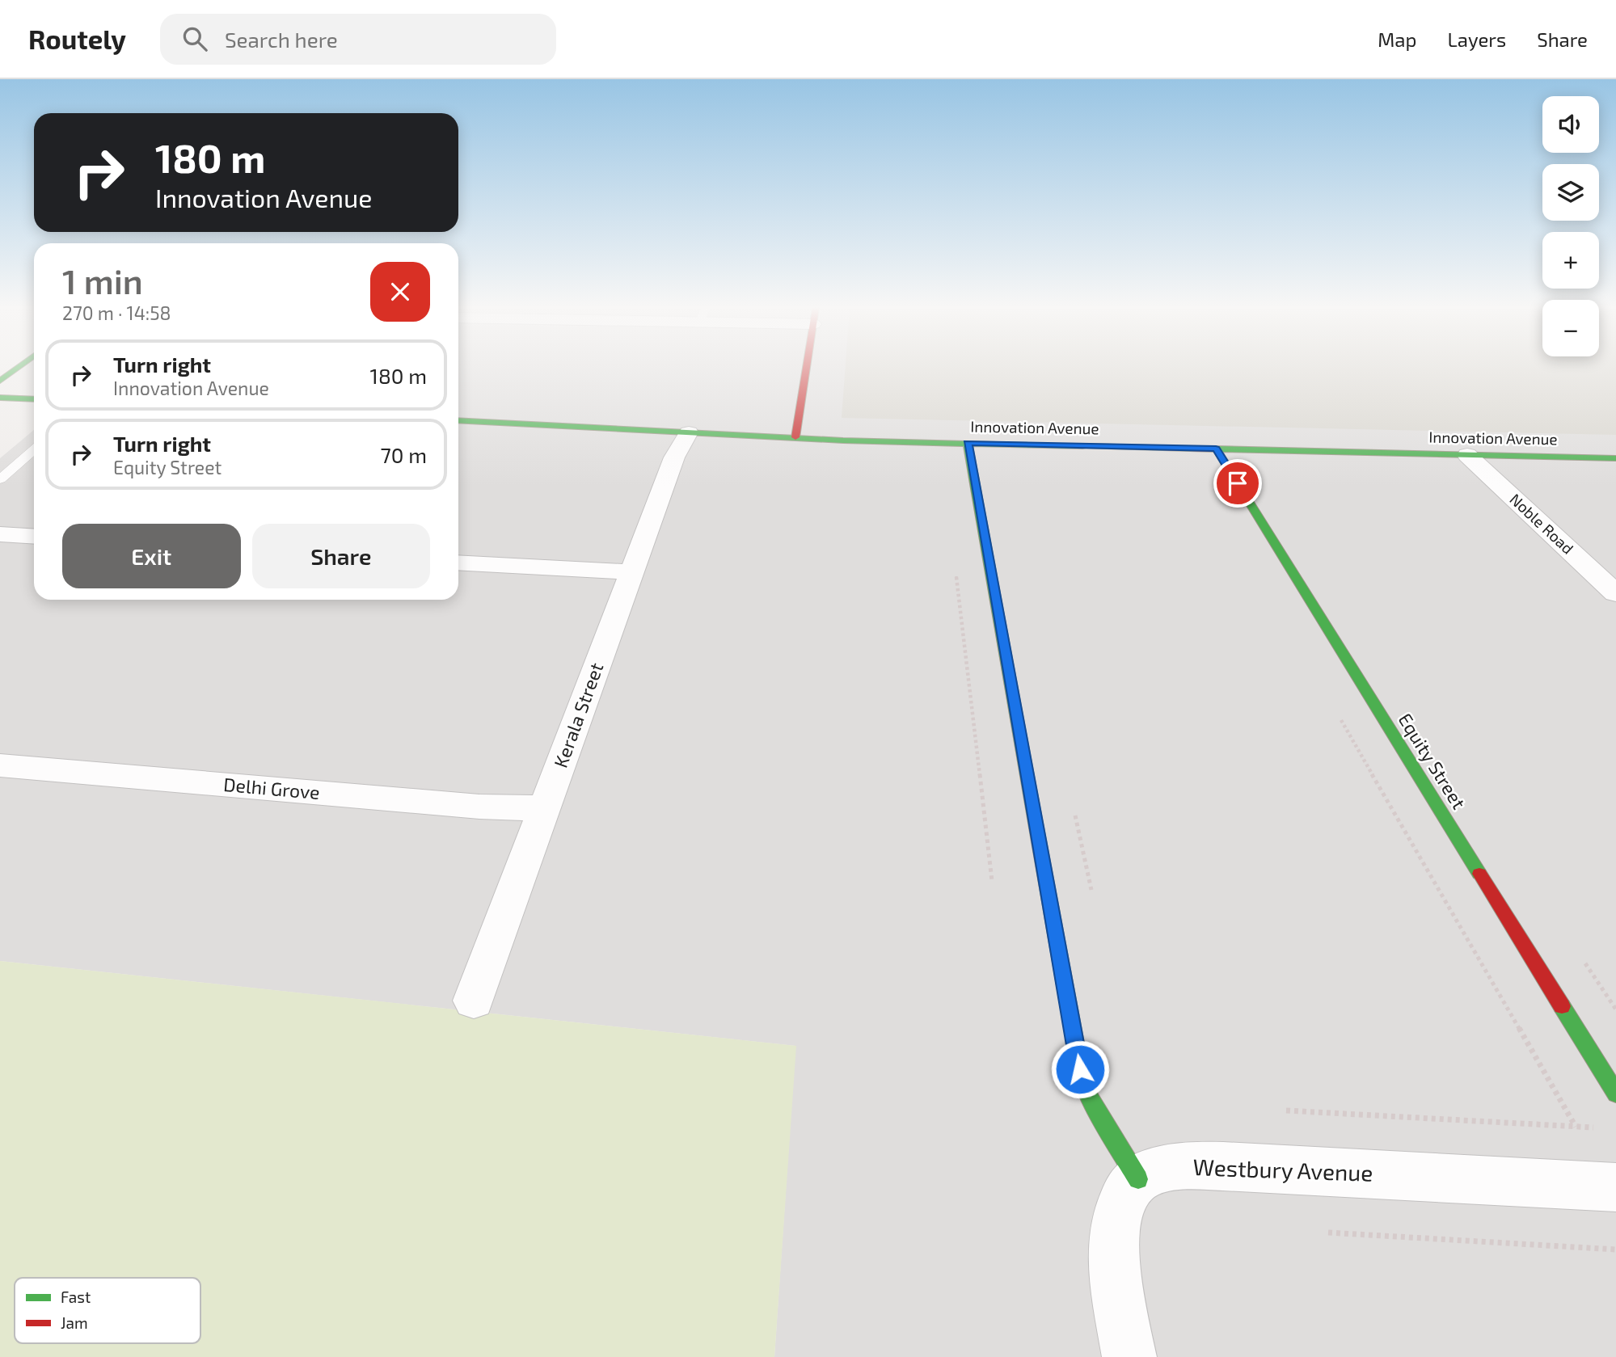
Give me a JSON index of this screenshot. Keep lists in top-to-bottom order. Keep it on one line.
{"streets":{"street":["Innovation Avenue","Noble Road","Kerala Street","Equity Street","Delhi Grove","Westbury Avenue"]},"crossings":[["Innovation Avenue","Noble Road"],["Innovation Avenue","Kerala Street"],["Innovation Avenue","Equity Street"],["Kerala Street","Delhi Grove"]],"legend":["Fast","Jam"],"page":{"header":"Routely","search":"Search here","nav":["Map","Layers","Share"],"map_buttons":["+","−"],"turn":["180 m","Innovation Avenue"],"heading":["1 min","270 m · 14:58"],"list":[{"name":"Turn right","note":"Innovation Avenue","value":"180 m"},{"name":"Turn right","note":"Equity Street","value":"70 m"}],"buttons":["Exit","Share"]}}
